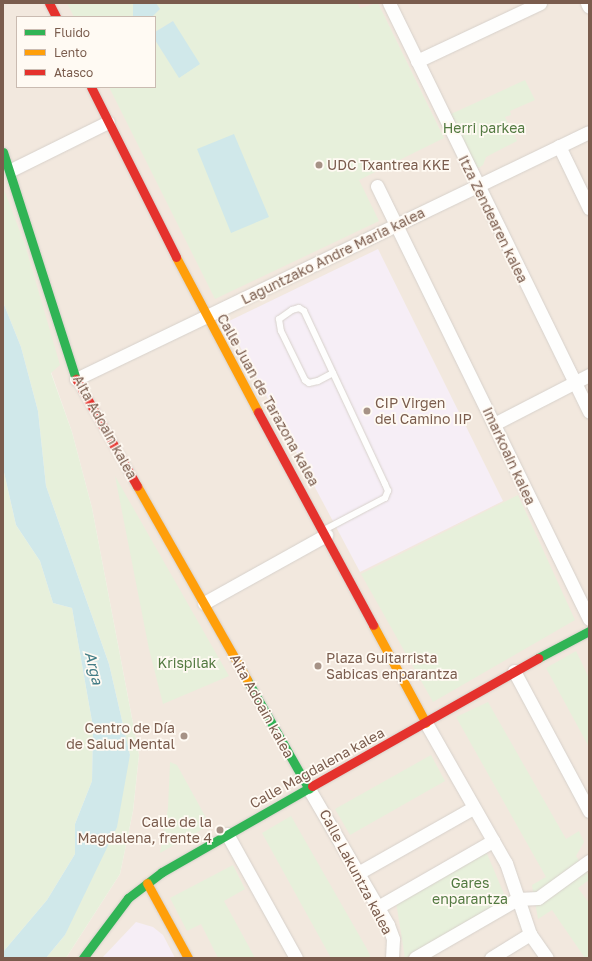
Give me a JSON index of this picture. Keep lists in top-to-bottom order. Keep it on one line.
{"streets":{"street":["Itza Zendearen kalea","Laguntzako Andre Maria kalea","Calle Juan de Tarazona kalea","Aita Adoain kalea","Imarkoain kalea","Calle Magdalena kalea","Calle Lakuntza kalea"]},"crossings":[["Itza Zendearen kalea","Laguntzako Andre Maria kalea"],["Laguntzako Andre Maria kalea","Calle Juan de Tarazona kalea"],["Laguntzako Andre Maria kalea","Aita Adoain kalea"],["Laguntzako Andre Maria kalea","Imarkoain kalea"],["Calle Juan de Tarazona kalea","Calle Magdalena kalea"],["Aita Adoain kalea","Calle Magdalena kalea"],["Aita Adoain kalea","Calle Lakuntza kalea"],["Calle Magdalena kalea","Calle Lakuntza kalea"]],"water":["Arga"],"parks":["Herri parkea","Krispilak","Gares enparantza"],"places":["UDC Txantrea KKE","CIP Virgen del Camino IIP","Plaza Guitarrista Sabicas enparantza","Centro de Día de Salud Mental","Calle de la Magdalena, frente 4"],"legend":["Fluido","Lento","Atasco"]}
